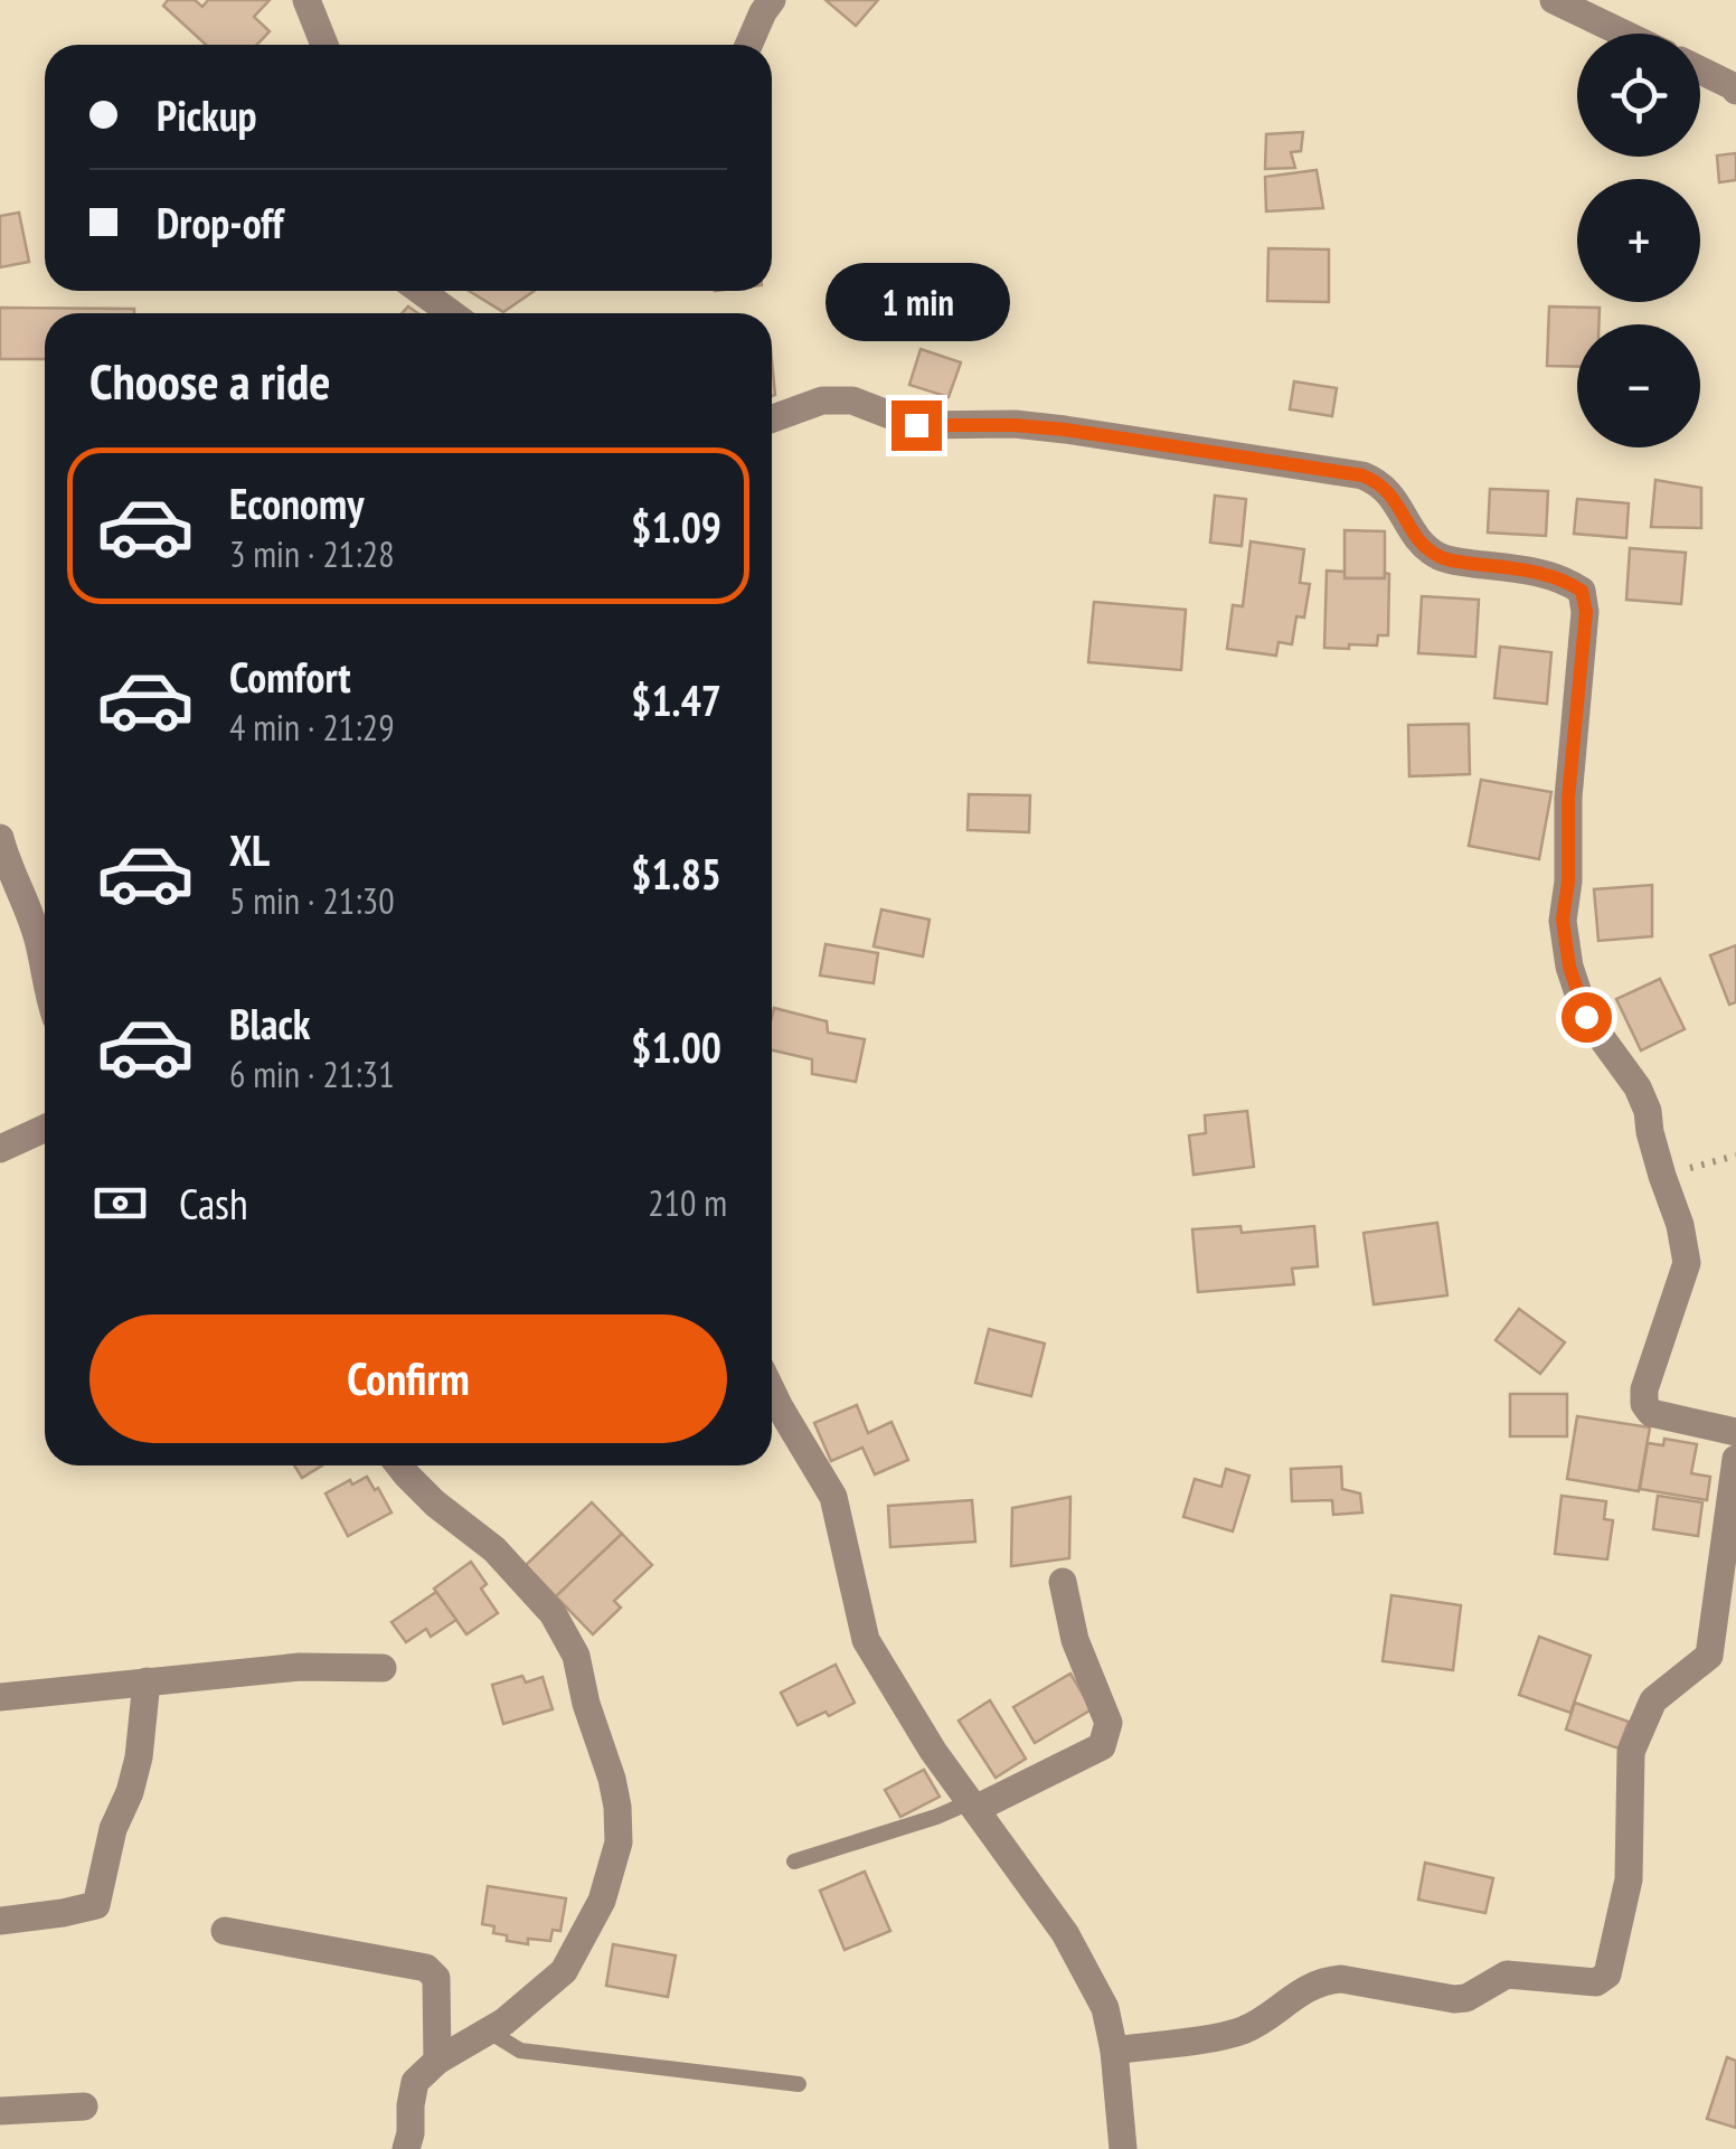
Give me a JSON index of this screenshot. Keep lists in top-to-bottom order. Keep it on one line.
{"page":{"map_buttons":["+","−"],"banner":["Pickup","Drop-off"],"bubble":"1 min","heading":"Choose a ride","list":[{"name":"Economy","note":"3 min · 21:28","value":"$1.09"},{"name":"Comfort","note":"4 min · 21:29","value":"$1.47"},{"name":"XL","note":"5 min · 21:30","value":"$1.85"},{"name":"Black","note":"6 min · 21:31","value":"$1.00"}],"pay":["Cash","210 m"],"buttons":"Confirm"}}
